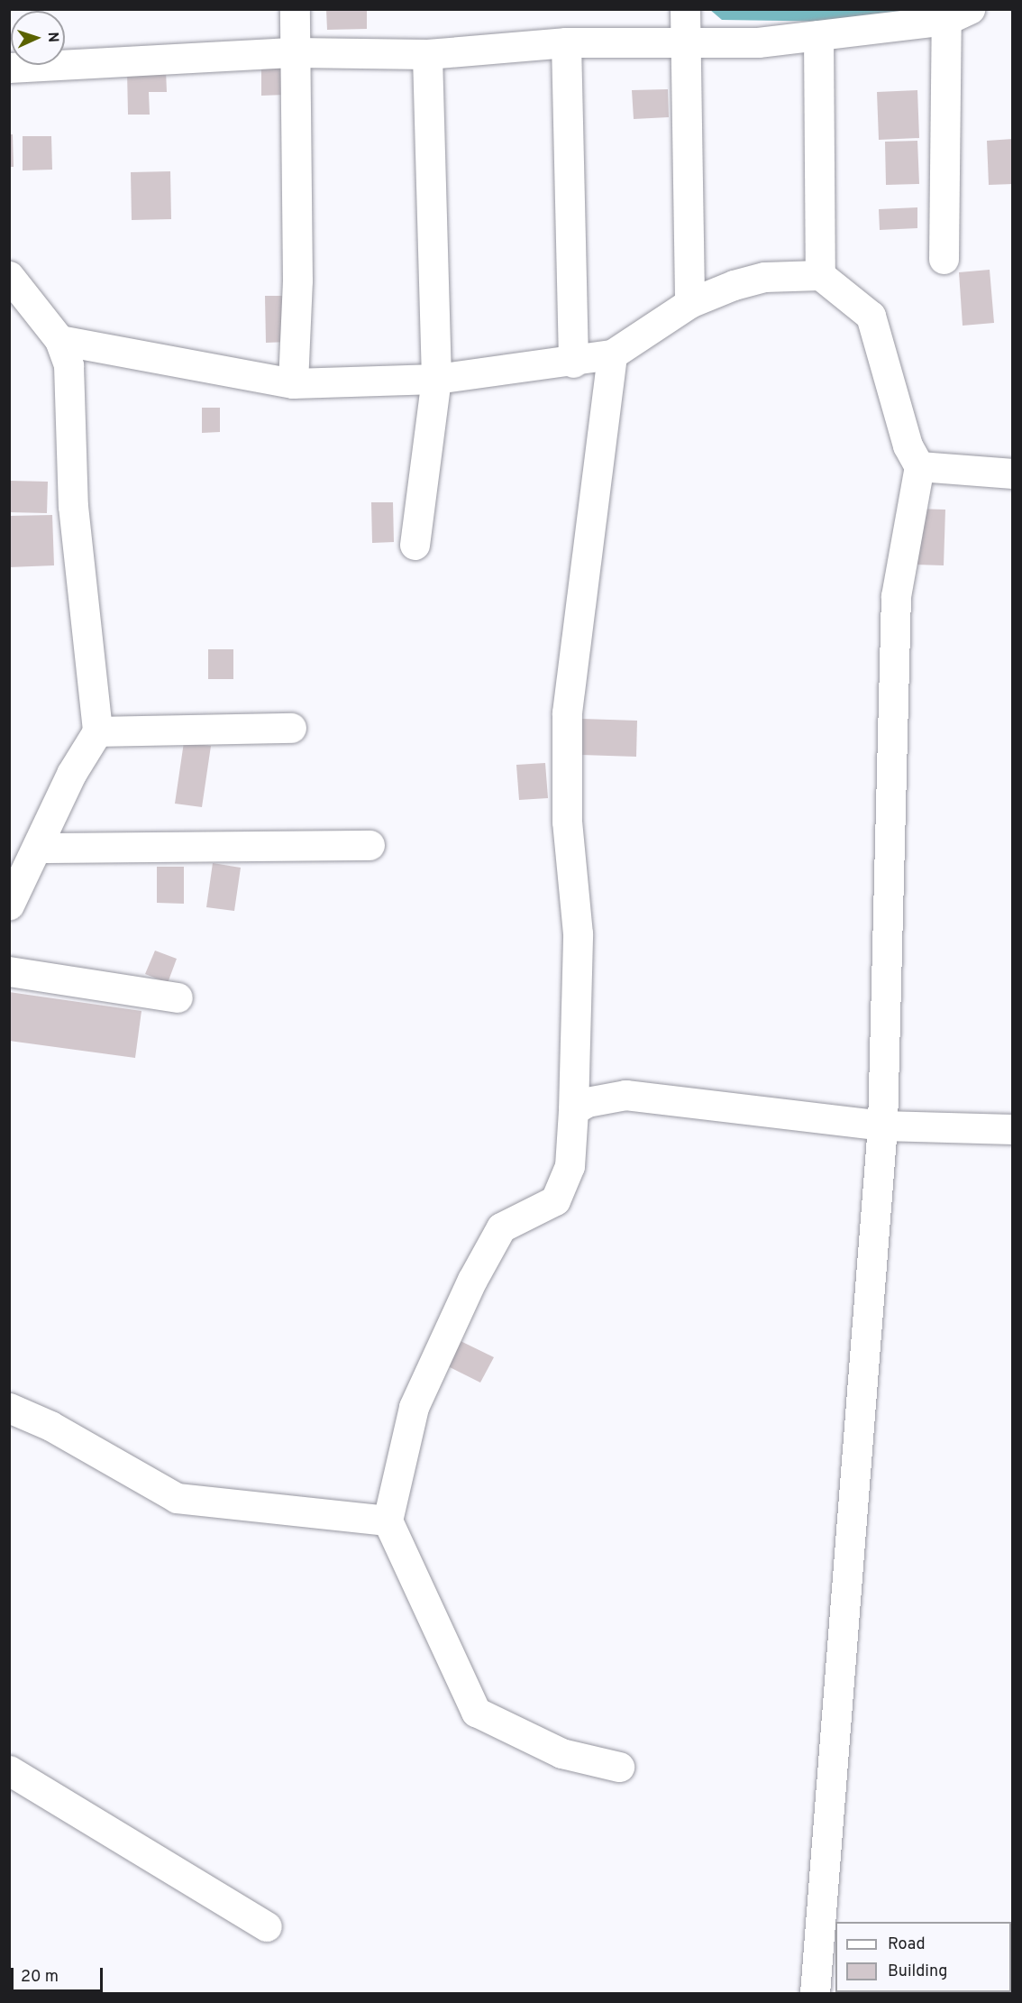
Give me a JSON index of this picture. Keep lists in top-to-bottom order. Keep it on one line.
{"legend":["Road","Building"],"scale_bar":"20 m","north":"right"}
